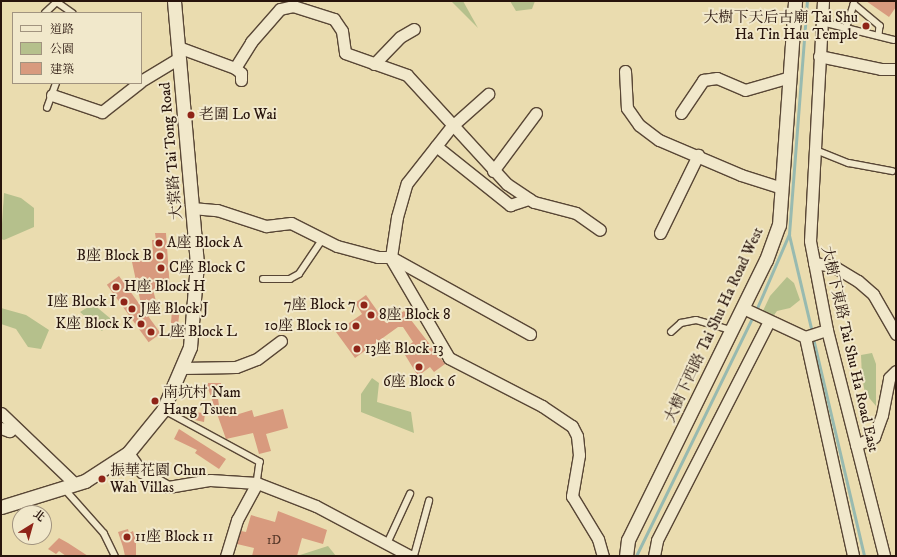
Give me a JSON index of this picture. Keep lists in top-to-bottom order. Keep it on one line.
{"streets":{"street":["大棠路 Tai Tong Road","大樹下西路 Tai Shu Ha Road West","大樹下東路 Tai Shu Ha Road East"]},"places":["大樹下天后古廟 Tai Shu Ha Tin Hau Temple","老圍 Lo Wai","A座 Block A","B座 Block B","C座 Block C","H座 Block H","I座 Block I","7座 Block 7","J座 Block J","8座 Block 8","K座 Block K","10座 Block 10","L座 Block L","13座 Block 13","6座 Block 6","南坑村 Nam Hang Tsuen","振華花園 Chun Wah Villas","11座 Block 11"],"house_numbers":["1D"],"legend":["道路","公園","建築"],"north":"top right"}
